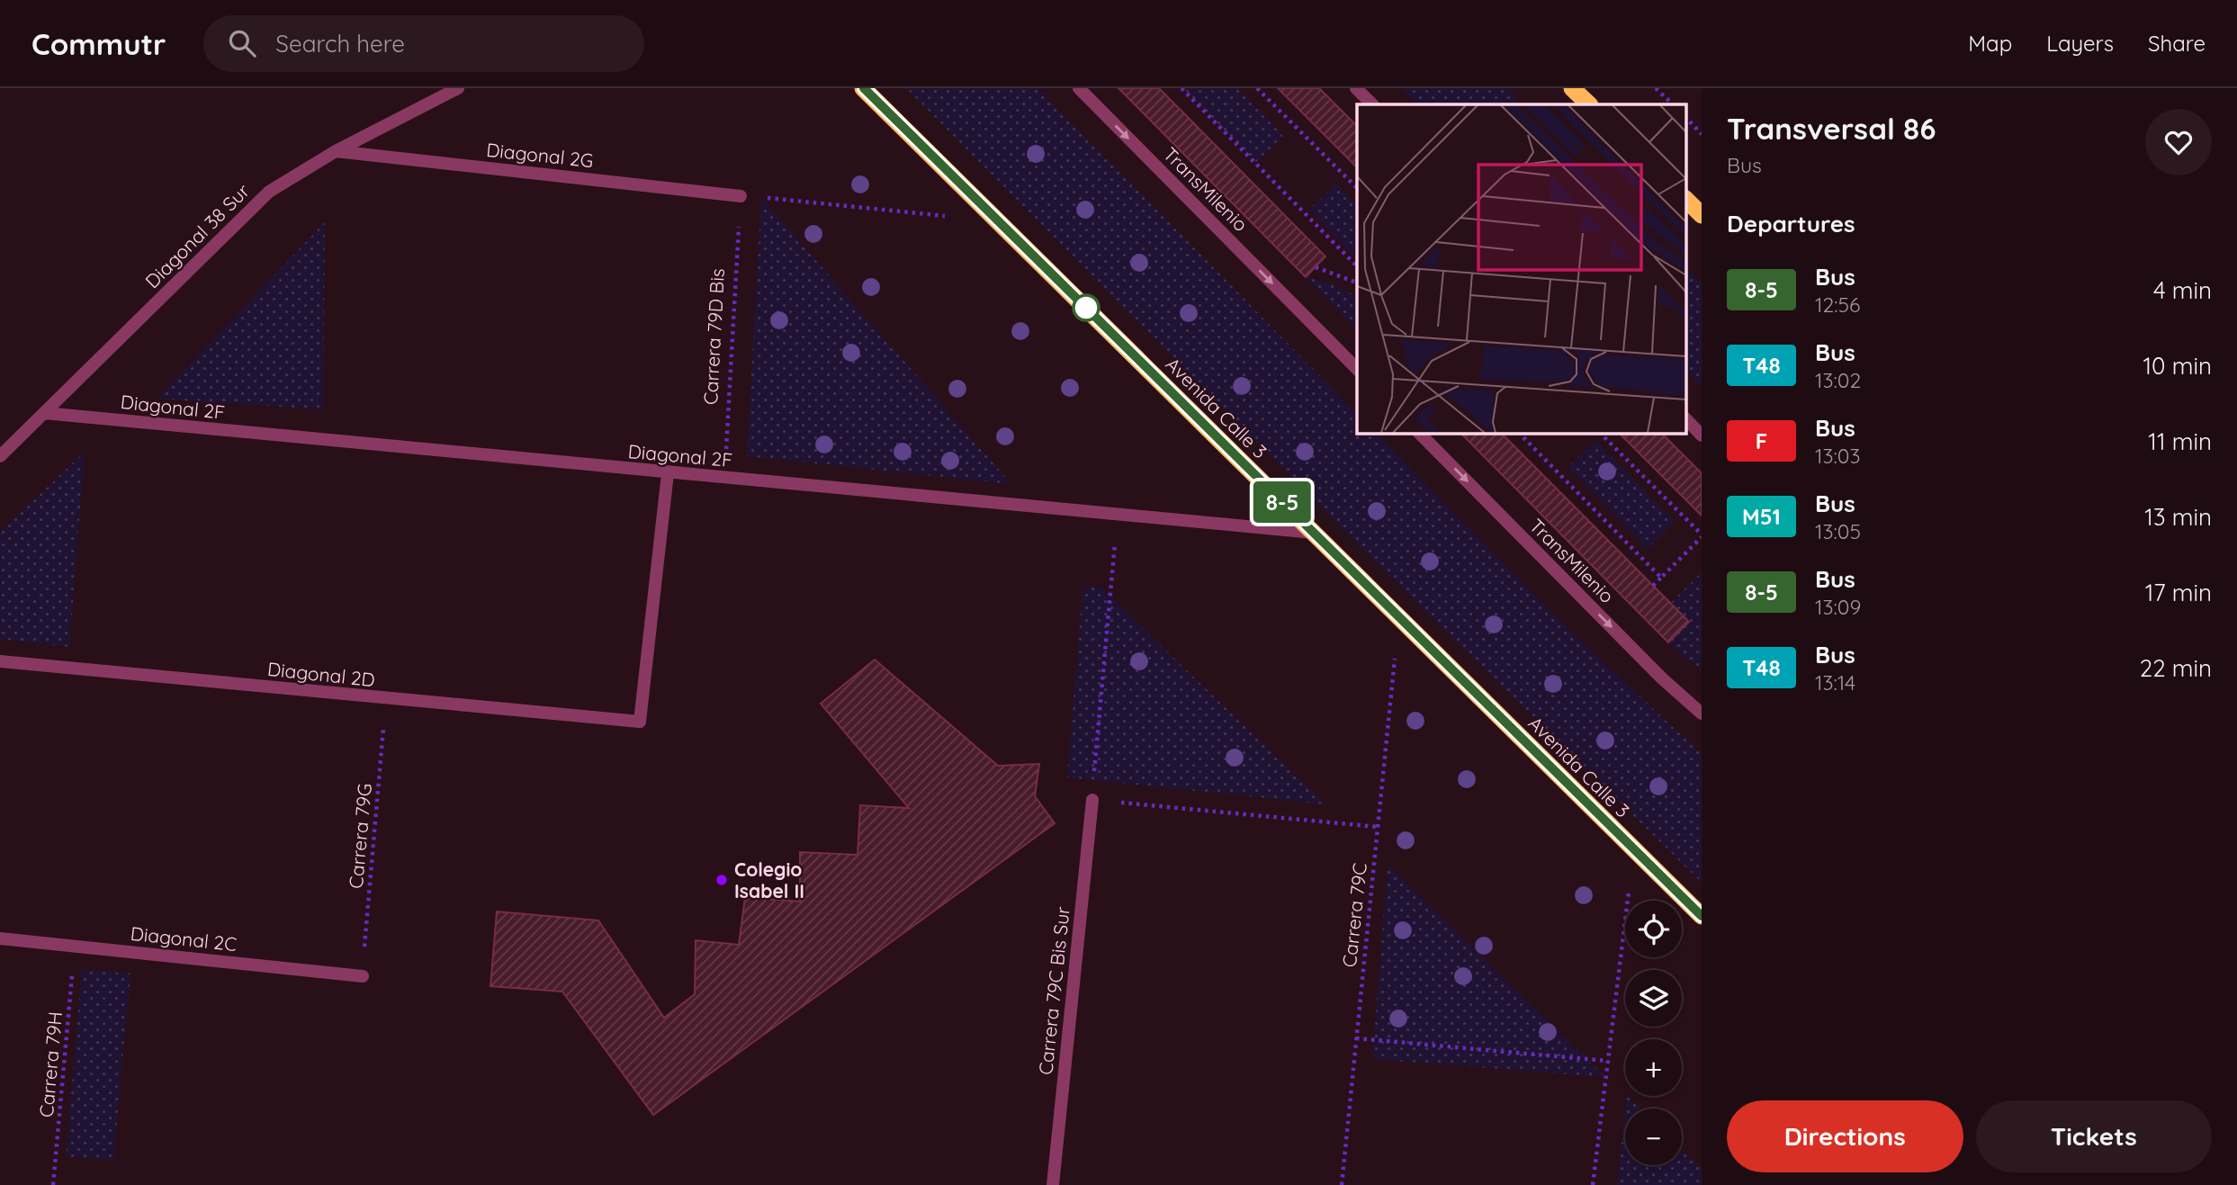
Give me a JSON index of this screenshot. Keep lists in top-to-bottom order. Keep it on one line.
{"streets":{"highway":["Avenida Calle 3"],"street":["Diagonal 2G","TransMilenio","Diagonal 38 Sur","Diagonal 2F","Diagonal 2D","Diagonal 2C","Carrera 79C Bis Sur"],"path":["Carrera 79D Bis","Carrera 79G","Carrera 79C","Carrera 79H"]},"crossings":[["Diagonal 2G","Diagonal 38 Sur"],["Diagonal 2G","Carrera 79D Bis"],["Diagonal 38 Sur","Diagonal 2F"],["Carrera 79D Bis","Diagonal 2F"],["Diagonal 2F","Avenida Calle 3"],["Diagonal 2F","Diagonal 2D"],["Diagonal 2D","Carrera 79G"],["Carrera 79G","Diagonal 2C"],["Diagonal 2C","Carrera 79H"]],"one_way":["TransMilenio"],"places":["Colegio Isabel II"],"lines":["bus line 8-5"],"page":{"header":"Commutr","search":"Search here","nav":["Map","Layers","Share"],"on_map":"8-5","heading":[["Transversal 86","Bus"],"Departures"],"list":[{"mark":"8-5","name":"Bus","note":"12:56","value":"4 min"},{"mark":"T48","name":"Bus","note":"13:02","value":"10 min"},{"mark":"F","name":"Bus","note":"13:03","value":"11 min"},{"mark":"M51","name":"Bus","note":"13:05","value":"13 min"},{"mark":"8-5","name":"Bus","note":"13:09","value":"17 min"},{"mark":"T48","name":"Bus","note":"13:14","value":"22 min"}],"map_buttons":["+","−"],"buttons":["Directions","Tickets"]}}
